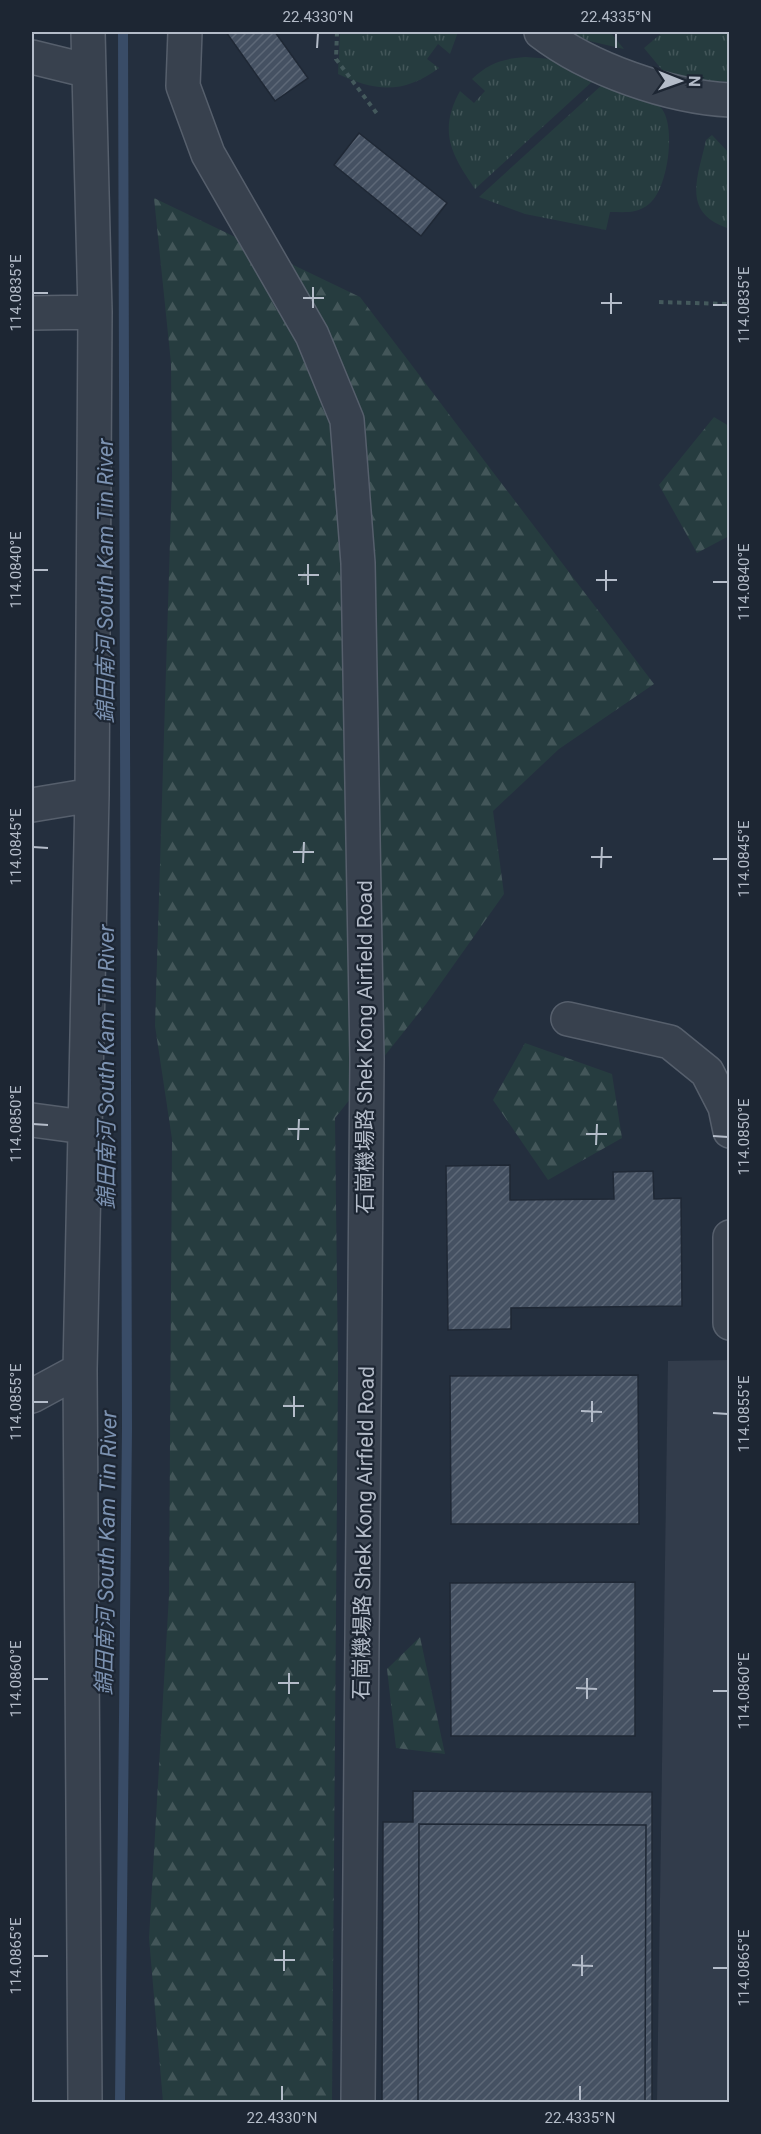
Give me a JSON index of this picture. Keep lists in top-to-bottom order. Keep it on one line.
{"streets":{"street":["石崗機場路 Shek Kong Airfield Road"]},"water":["錦田南河 South Kam Tin River"],"north":"right","coordinates":["22.4330°N","22.4335°N","114.0835°E","114.0840°E","114.0845°E","114.0850°E","114.0855°E","114.0860°E","114.0865°E"]}
